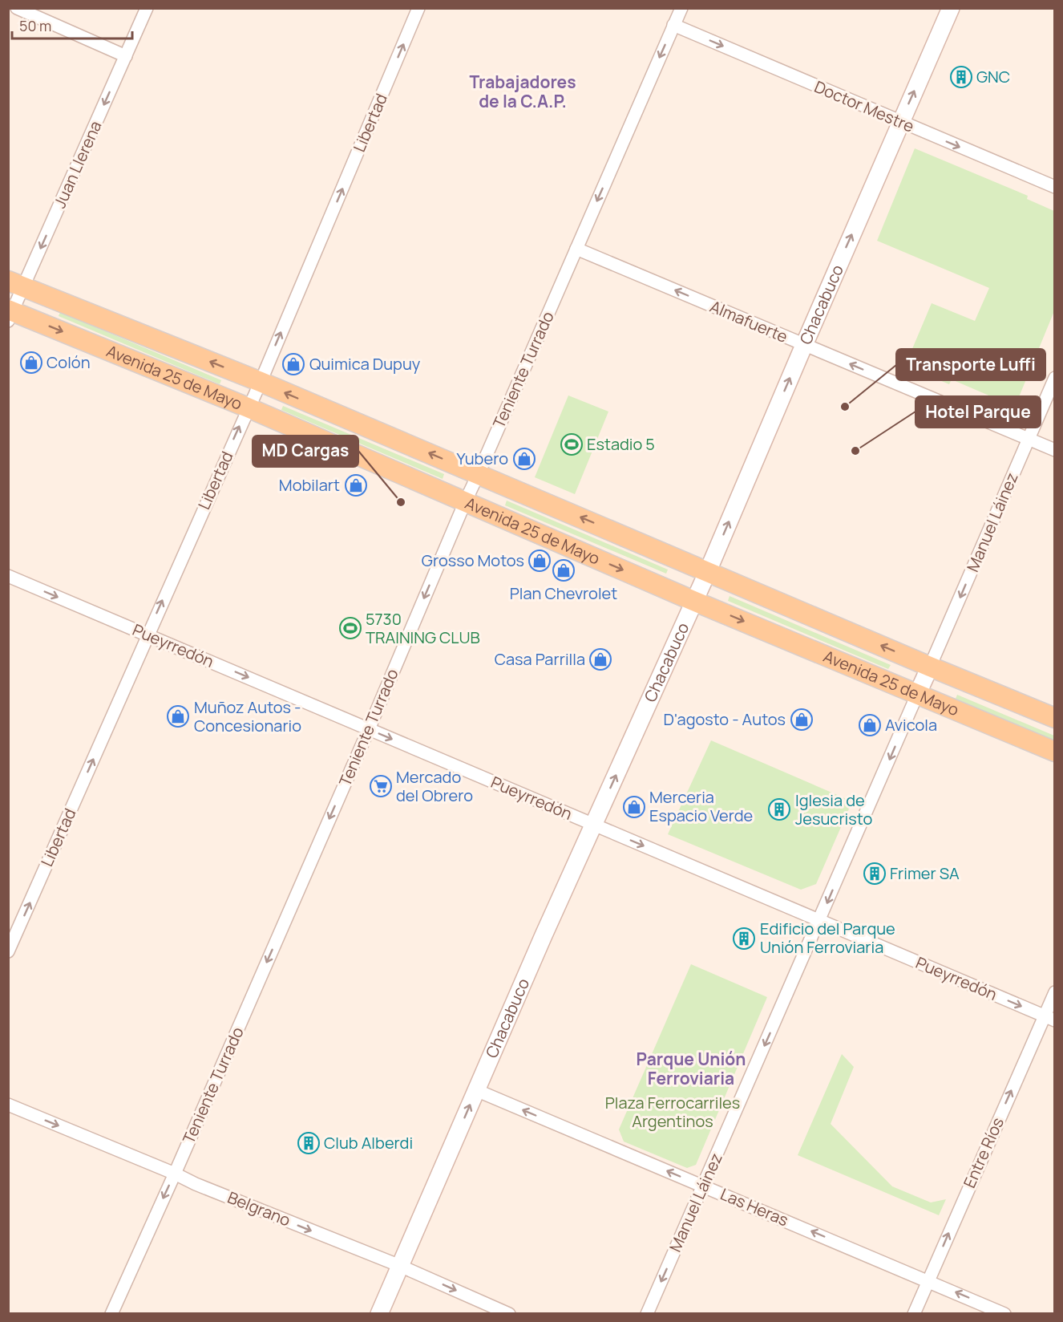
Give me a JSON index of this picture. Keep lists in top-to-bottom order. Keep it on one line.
{"streets":{"main road":["Avenida 25 de Mayo"],"street":["Doctor Mestre","Libertad","Juan Llerena","Chacabuco","Almafuerte","Teniente Turrado","Manuel Láinez","Pueyrredón","Entre Ríos","Las Heras","Belgrano"]},"crossings":[["Doctor Mestre","Chacabuco"],["Doctor Mestre","Teniente Turrado"],["Libertad","Avenida 25 de Mayo"],["Libertad","Pueyrredón"],["Juan Llerena","Avenida 25 de Mayo"],["Chacabuco","Almafuerte"],["Chacabuco","Avenida 25 de Mayo"],["Chacabuco","Pueyrredón"],["Chacabuco","Las Heras"],["Chacabuco","Belgrano"],["Almafuerte","Teniente Turrado"],["Almafuerte","Manuel Láinez"],["Teniente Turrado","Avenida 25 de Mayo"],["Teniente Turrado","Pueyrredón"],["Teniente Turrado","Belgrano"],["Avenida 25 de Mayo","Manuel Láinez"],["Manuel Láinez","Pueyrredón"],["Manuel Láinez","Las Heras"],["Pueyrredón","Entre Ríos"],["Entre Ríos","Las Heras"]],"one_way":["Doctor Mestre","Libertad","Juan Llerena","Chacabuco","Almafuerte","Teniente Turrado","Manuel Láinez","Pueyrredón","Entre Ríos","Las Heras","Belgrano"],"districts":["Trabajadores de la C.A.P.","Parque Unión Ferroviaria"],"parks":["Plaza Ferrocarriles Argentinos"],"places":{"building":["GNC","Iglesia de Jesucristo","Frimer SA","Edificio del Parque Unión Ferroviaria","Club Alberdi"],"shop":["Colón","Quimica Dupuy","Yubero","Mobilart","Grosso Motos","Plan Chevrolet","Casa Parrilla","Muñoz Autos - Concesionario","D'agosto - Autos","Avicola","Merceria Espacio Verde"],"other":["Transporte Luffi","Hotel Parque","MD Cargas"],"sports":["Estadio 5","5730 TRAINING CLUB"],"supermarket":["Mercado del Obrero"]},"scale_bar":"50 m"}
